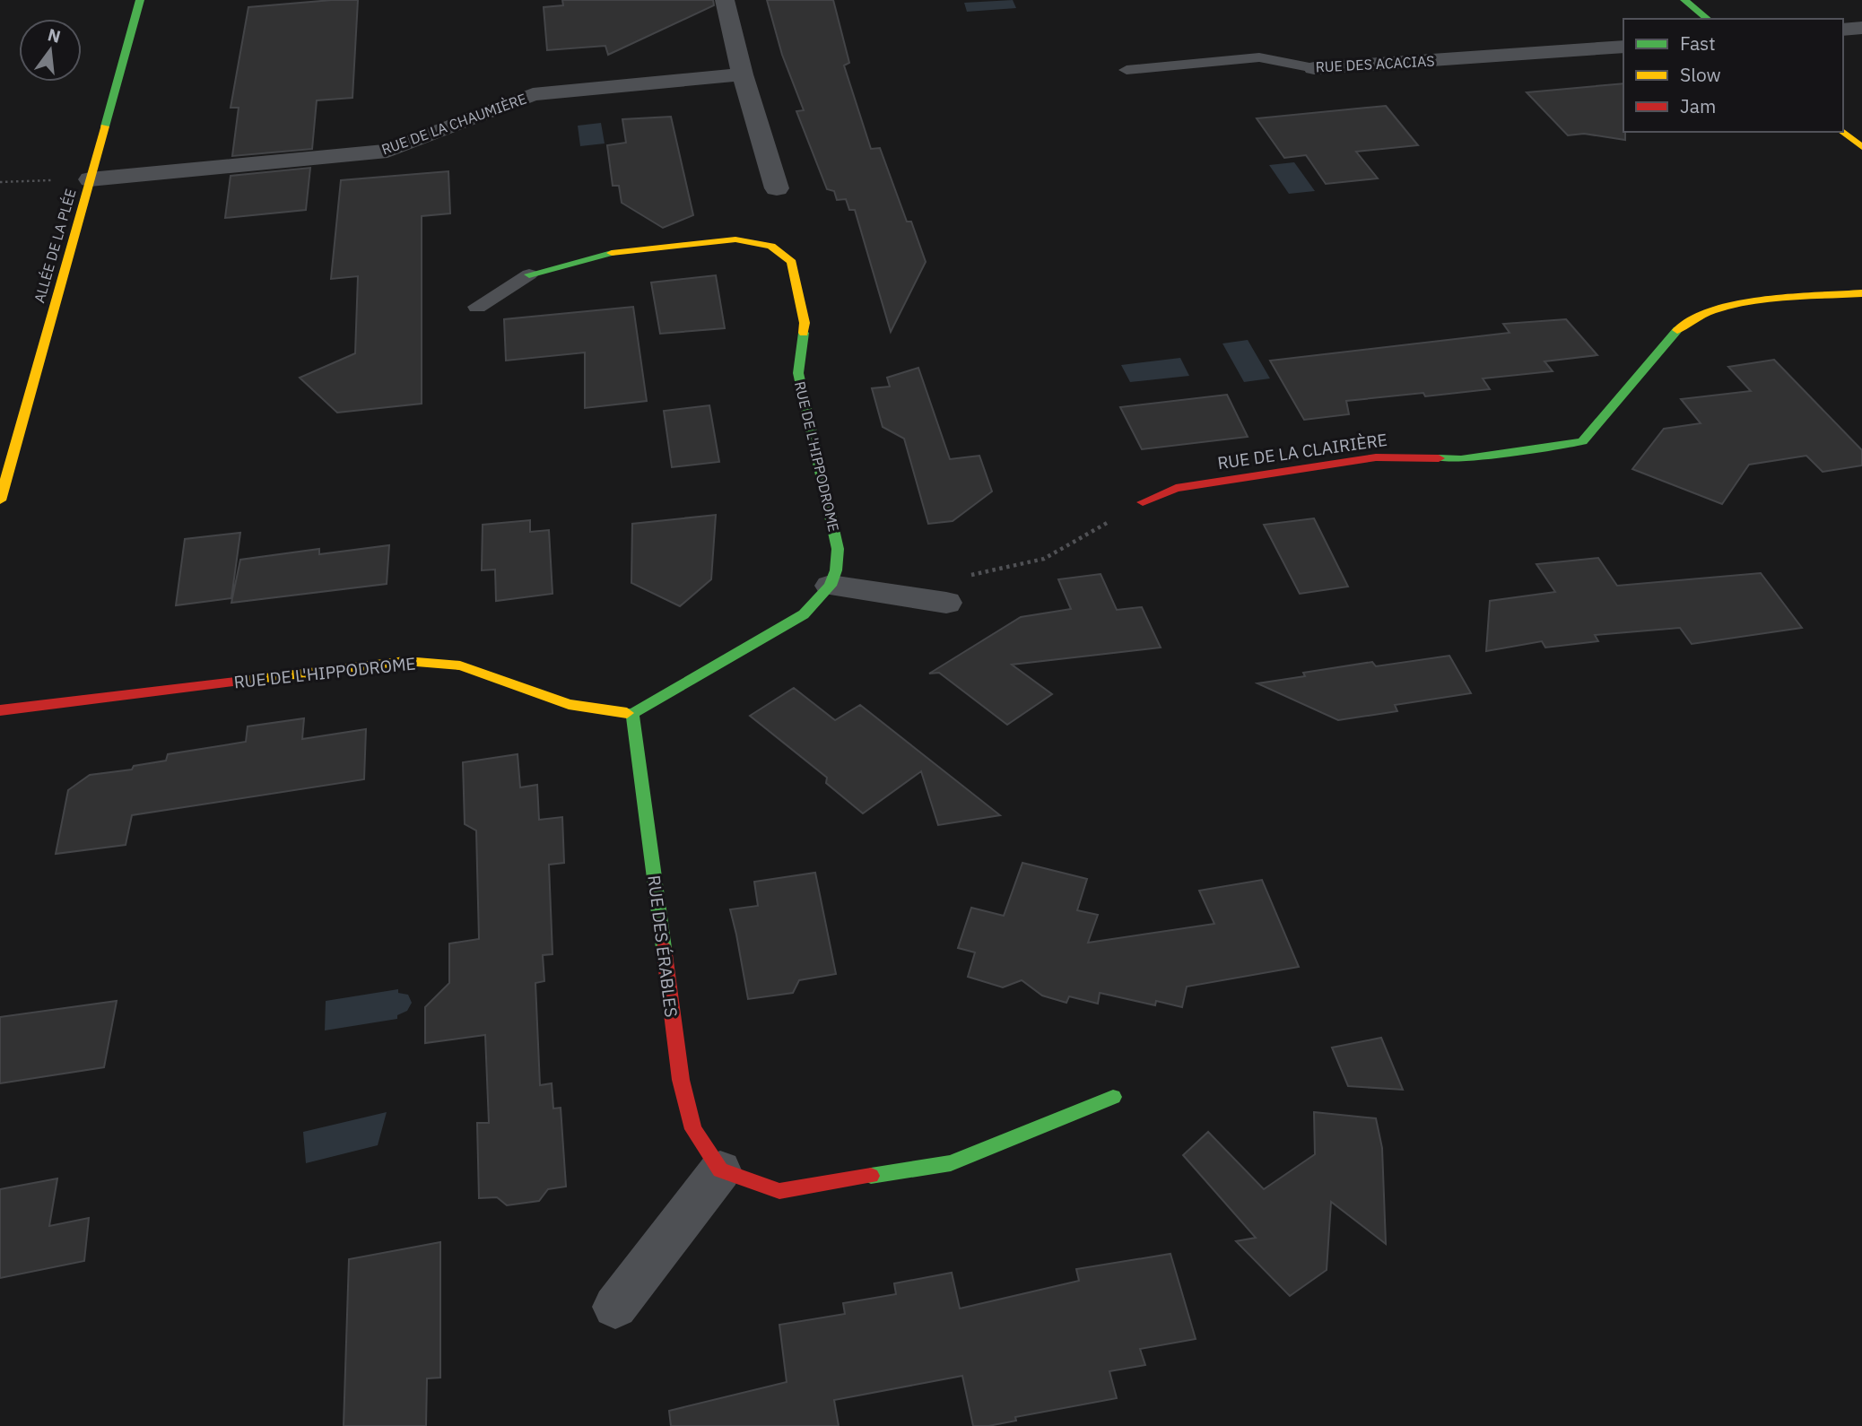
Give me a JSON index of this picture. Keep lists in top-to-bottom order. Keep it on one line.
{"streets":{"street":["RUE DES ACACIAS","RUE DE LA CHAUMIÈRE","ALLÉE DE LA PLÉE","RUE DE LA CLAIRIÈRE","RUE DE L'HIPPODROME","RUE DES ÉRABLES"]},"crossings":[["RUE DE LA CHAUMIÈRE","ALLÉE DE LA PLÉE"],["RUE DE L'HIPPODROME","RUE DES ÉRABLES"]],"legend":["Fast","Slow","Jam"],"north":"top"}
